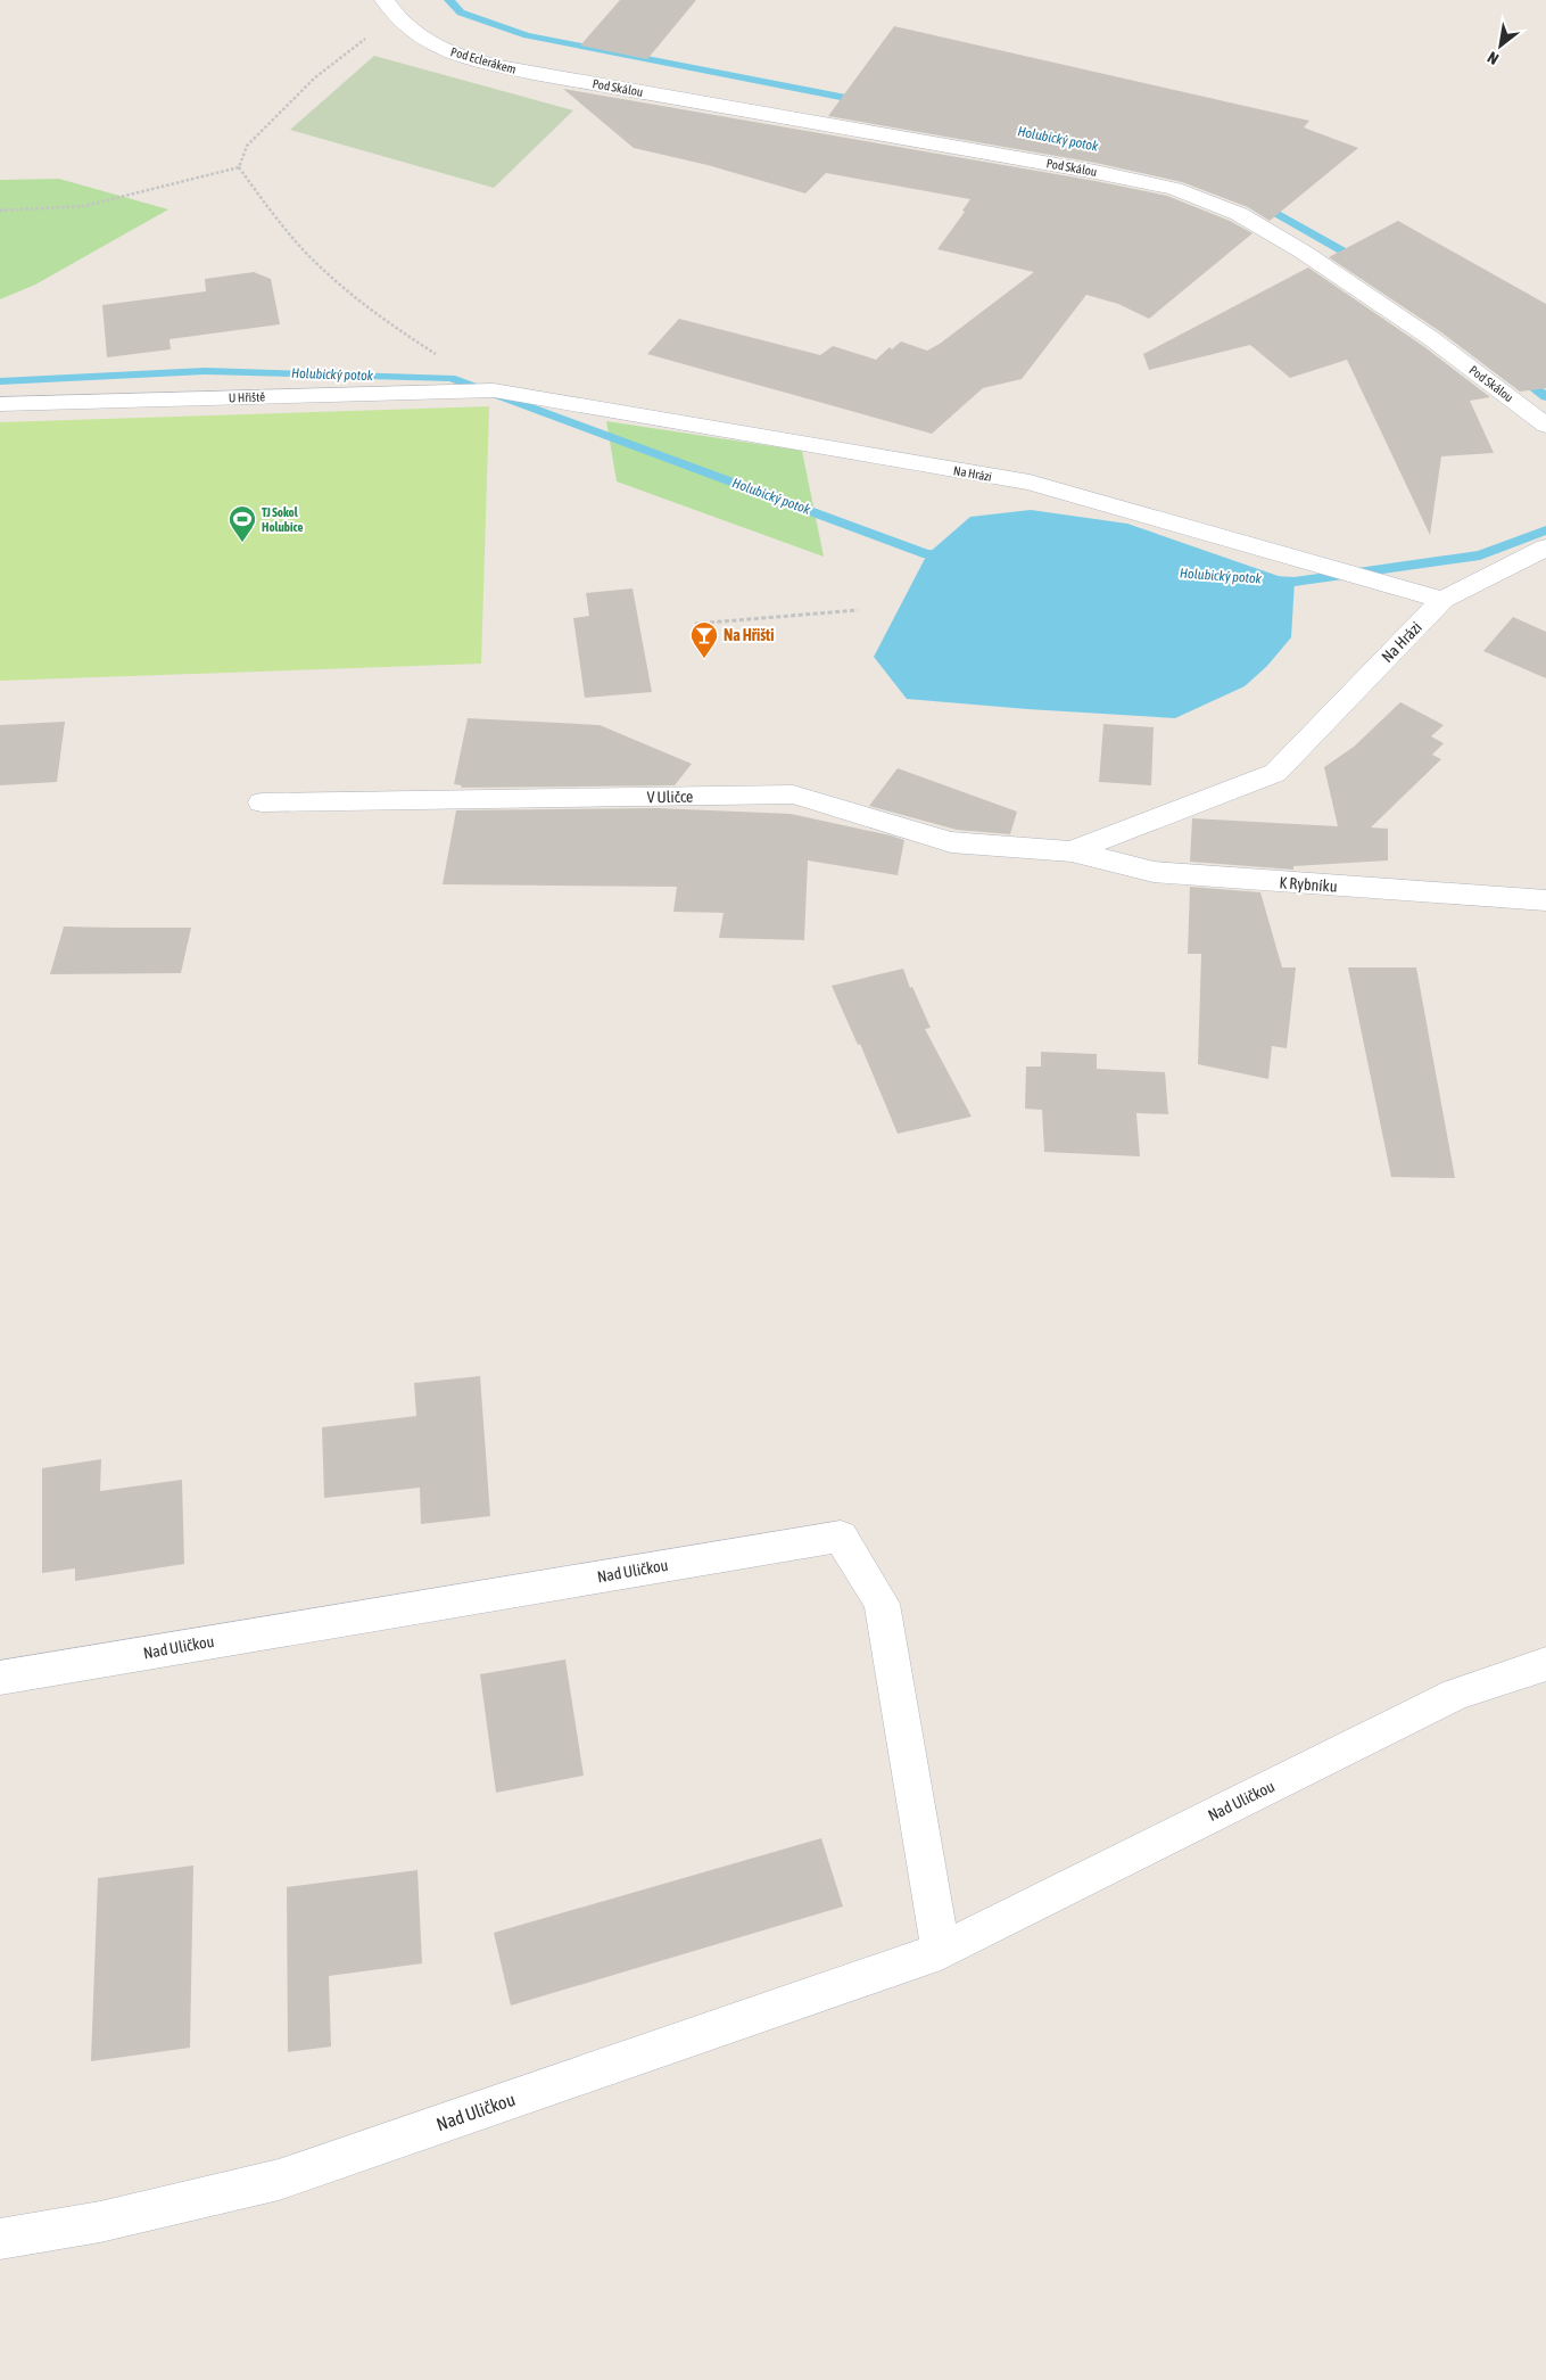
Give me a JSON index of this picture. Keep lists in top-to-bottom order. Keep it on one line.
{"streets":{"street":["Pod Eclerákem","Pod Skálou","U Hřiště","Na Hrázi","V Uličce","K Rybníku","Nad Uličkou"]},"crossings":[["Pod Eclerákem","Pod Skálou"],["U Hřiště","Na Hrázi"],["Na Hrázi","V Uličce"],["Na Hrázi","K Rybníku"],["V Uličce","K Rybníku"]],"water":["Holubický potok"],"places":{"sports":["TJ Sokol Holubice"],"bar":["Na Hřišti"]},"north":"bottom left"}
